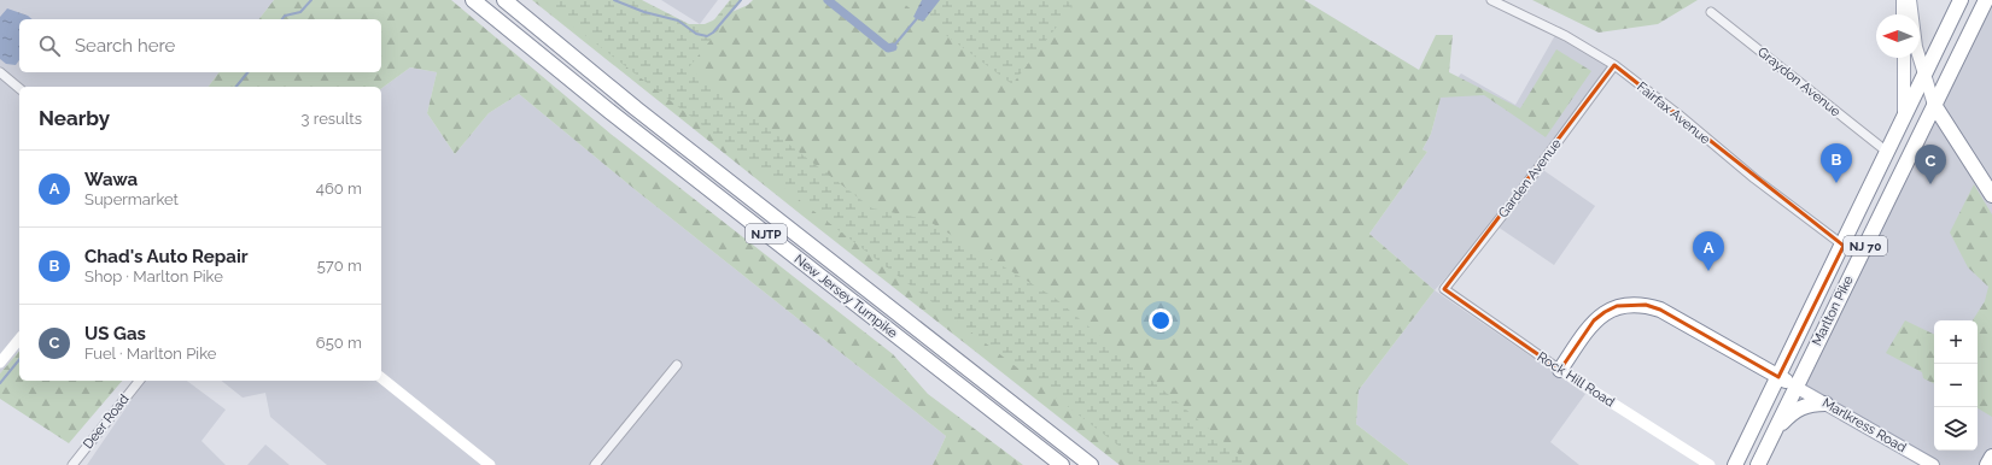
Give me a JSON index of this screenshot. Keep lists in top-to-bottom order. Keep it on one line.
{"streets":{"highway":["NJTP","NJ 70","New Jersey Turnpike","Marlton Pike"],"main road":["Marlkress Road"],"street":["Graydon Avenue","Fairfax Avenue","Garden Avenue","Rock Hill Road","Deer Road"]},"crossings":[["Graydon Avenue","Marlton Pike"],["Fairfax Avenue","Garden Avenue"],["Fairfax Avenue","Marlton Pike"],["Garden Avenue","Rock Hill Road"],["Marlton Pike","Marlkress Road"]],"north":"left","page":{"search":"Search here","heading":["Nearby","3 results"],"pins":["B","C","A"],"list":[{"mark":"A","name":"Wawa","note":"Supermarket","value":"460 m"},{"mark":"B","name":"Chad's Auto Repair","note":"Shop · Marlton Pike","value":"570 m"},{"mark":"C","name":"US Gas","note":"Fuel · Marlton Pike","value":"650 m"}],"map_buttons":["+","−"]}}
